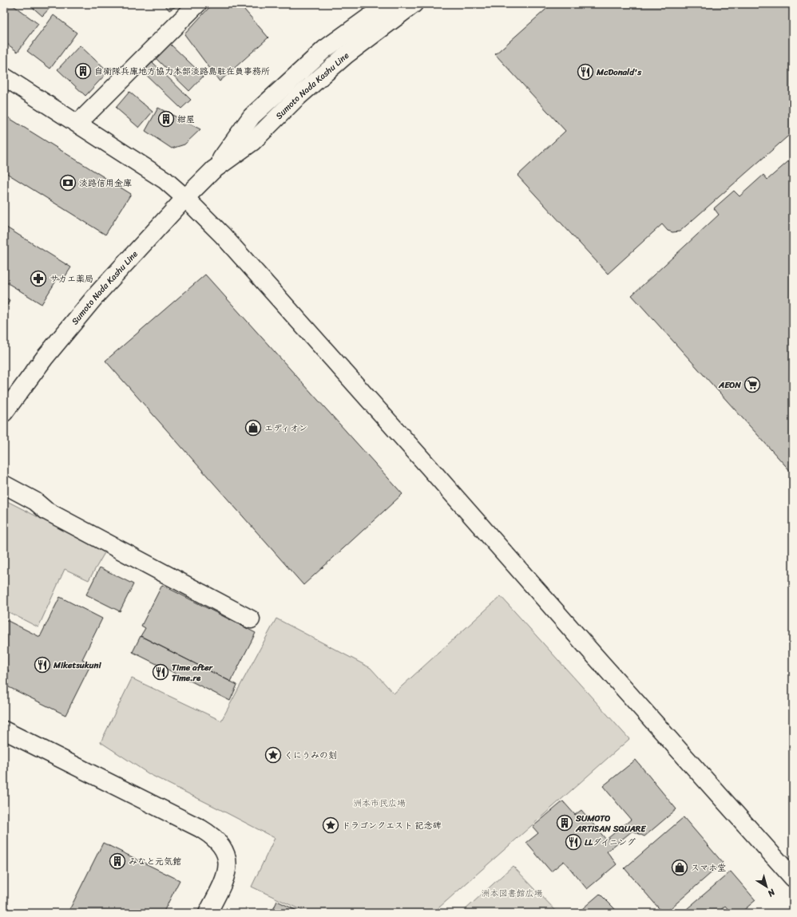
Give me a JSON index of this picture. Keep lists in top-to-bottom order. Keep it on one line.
{"streets":{"street":["Sumoto Nada Kashu Line"]},"parks":["洲本市民広場","洲本図書館広場"],"places":{"building":["自衛隊兵庫地方協力本部淡路島駐在員事務所","紺屋","SUMOTO ARTISAN SQUARE","みなと元気館"],"restaurant":["McDonald's","Miketsukuni","Time after Time.re","LLダイニング"],"bank":["淡路信用金庫"],"pharmacy":["サカエ薬局"],"supermarket":["AEON"],"shop":["エディオン","スマホ堂"],"place":["くにうみの刻","ドラゴンクエスト 記念碑"]},"north":"bottom right"}
